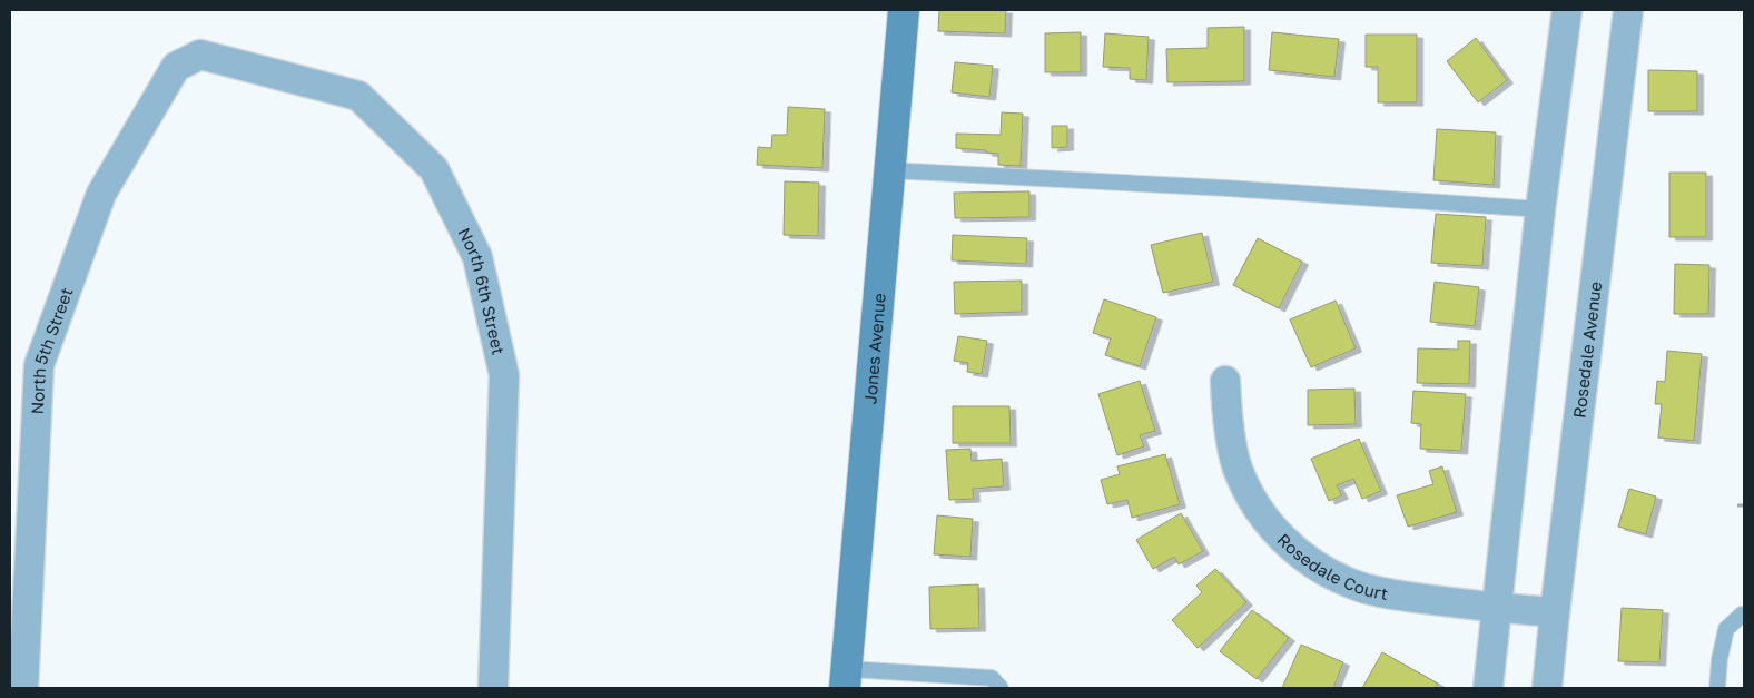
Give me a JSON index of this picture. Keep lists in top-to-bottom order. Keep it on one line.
{"streets":{"street":["North 6th Street","Jones Avenue","Rosedale Avenue","North 5th Street","Rosedale Court"]},"crossings":[["North 6th Street","North 5th Street"],["Rosedale Avenue","Rosedale Court"]]}
